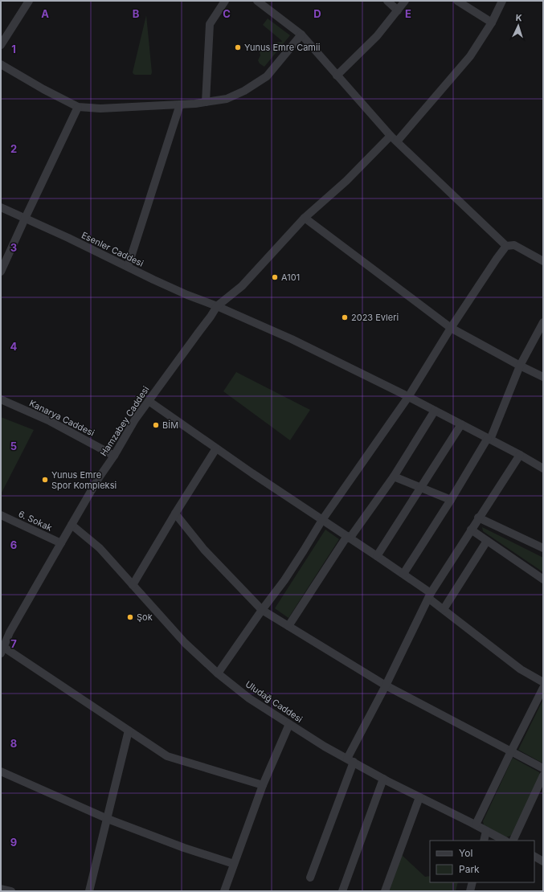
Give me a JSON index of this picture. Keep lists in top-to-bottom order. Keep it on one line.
{"streets":{"street":["Esenler Caddesi","Kanarya Caddesi","Hamzabey Caddesi","6. Sokak","Uludağ Caddesi"]},"crossings":[["Esenler Caddesi","Hamzabey Caddesi"],["Kanarya Caddesi","Hamzabey Caddesi"],["Hamzabey Caddesi","6. Sokak"],["Hamzabey Caddesi","Uludağ Caddesi"]],"places":["Yunus Emre Camii","A101","2023 Evleri","BİM","Yunus Emre Spor Kompleksi","Şok"],"legend":["Yol","Park"],"north":"top","grid":{"columns":["A","B","C","D","E"],"rows":["1","2","3","4","5","6","7","8","9"]}}
